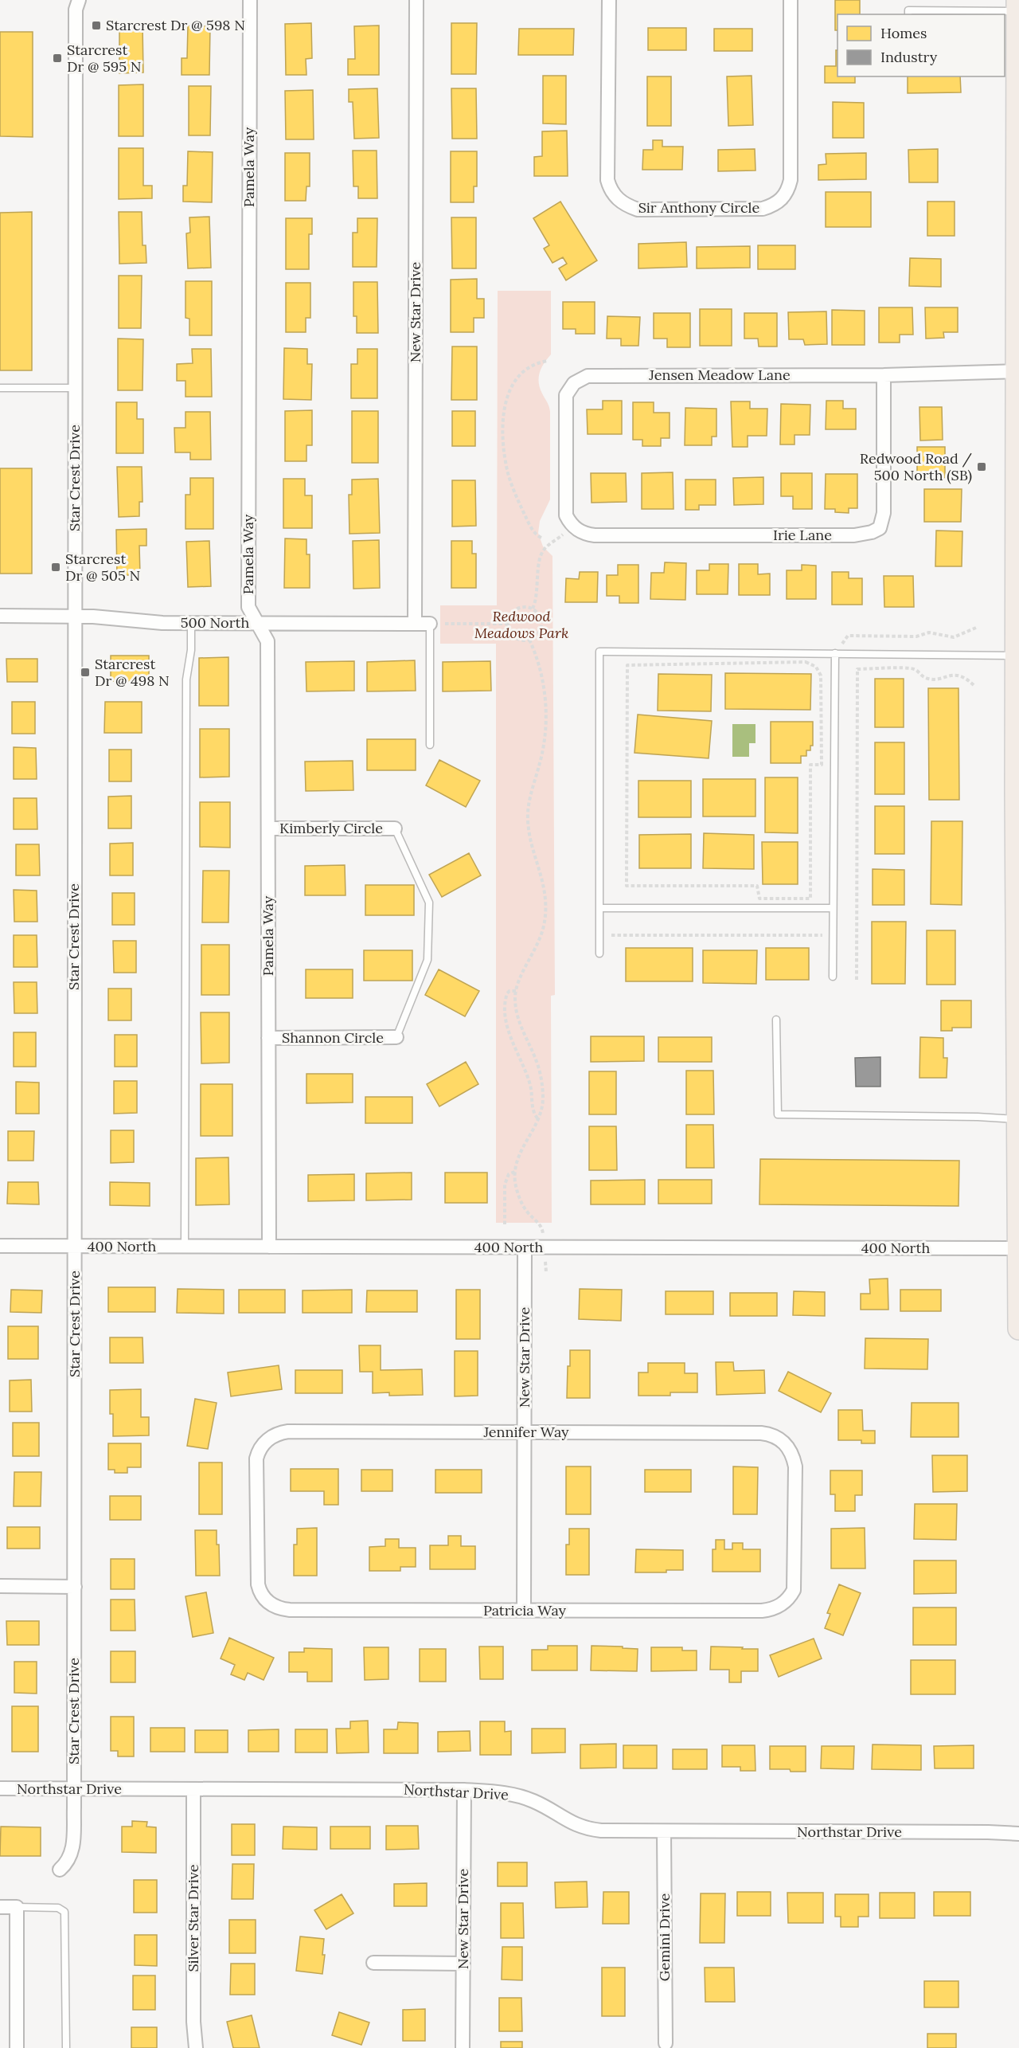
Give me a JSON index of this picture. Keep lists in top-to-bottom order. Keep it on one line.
{"streets":{"street":["Pamela Way","Sir Anthony Circle","New Star Drive","Jensen Meadow Lane","Star Crest Drive","Irie Lane","500 North","Kimberly Circle","Shannon Circle","400 North","Jennifer Way","Patricia Way","Northstar Drive","Silver Star Drive","Gemini Drive"]},"crossings":[["Pamela Way","500 North"],["Pamela Way","Kimberly Circle"],["Pamela Way","Shannon Circle"],["Pamela Way","400 North"],["New Star Drive","500 North"],["New Star Drive","400 North"],["New Star Drive","Jennifer Way"],["New Star Drive","Patricia Way"],["New Star Drive","Northstar Drive"],["Jensen Meadow Lane","Irie Lane"],["Star Crest Drive","500 North"],["Star Crest Drive","400 North"],["Star Crest Drive","Northstar Drive"],["Jennifer Way","Patricia Way"],["Northstar Drive","Silver Star Drive"],["Northstar Drive","Gemini Drive"]],"parks":["Redwood Meadows Park"],"places":{"transit":["Starcrest Dr @ 598 N","Starcrest Dr @ 595 N","Redwood Road / 500 North (SB)","Starcrest Dr @ 505 N","Starcrest Dr @ 498 N"]},"legend":["Homes","Industry"]}
